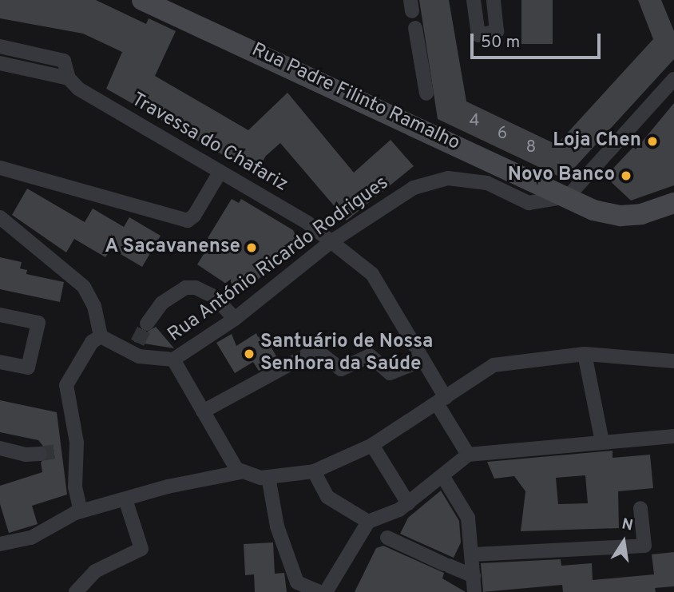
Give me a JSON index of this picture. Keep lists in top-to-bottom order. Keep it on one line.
{"streets":{"street":["Rua Padre Filinto Ramalho","Travessa do Chafariz","Rua António Ricardo Rodrigues"]},"crossings":[["Rua Padre Filinto Ramalho","Rua António Ricardo Rodrigues"],["Travessa do Chafariz","Rua António Ricardo Rodrigues"]],"places":["Loja Chen","Novo Banco","A Sacavanense","Santuário de Nossa Senhora da Saúde"],"house_numbers":["4","6","8"],"scale_bar":"50 m","north":"top"}
